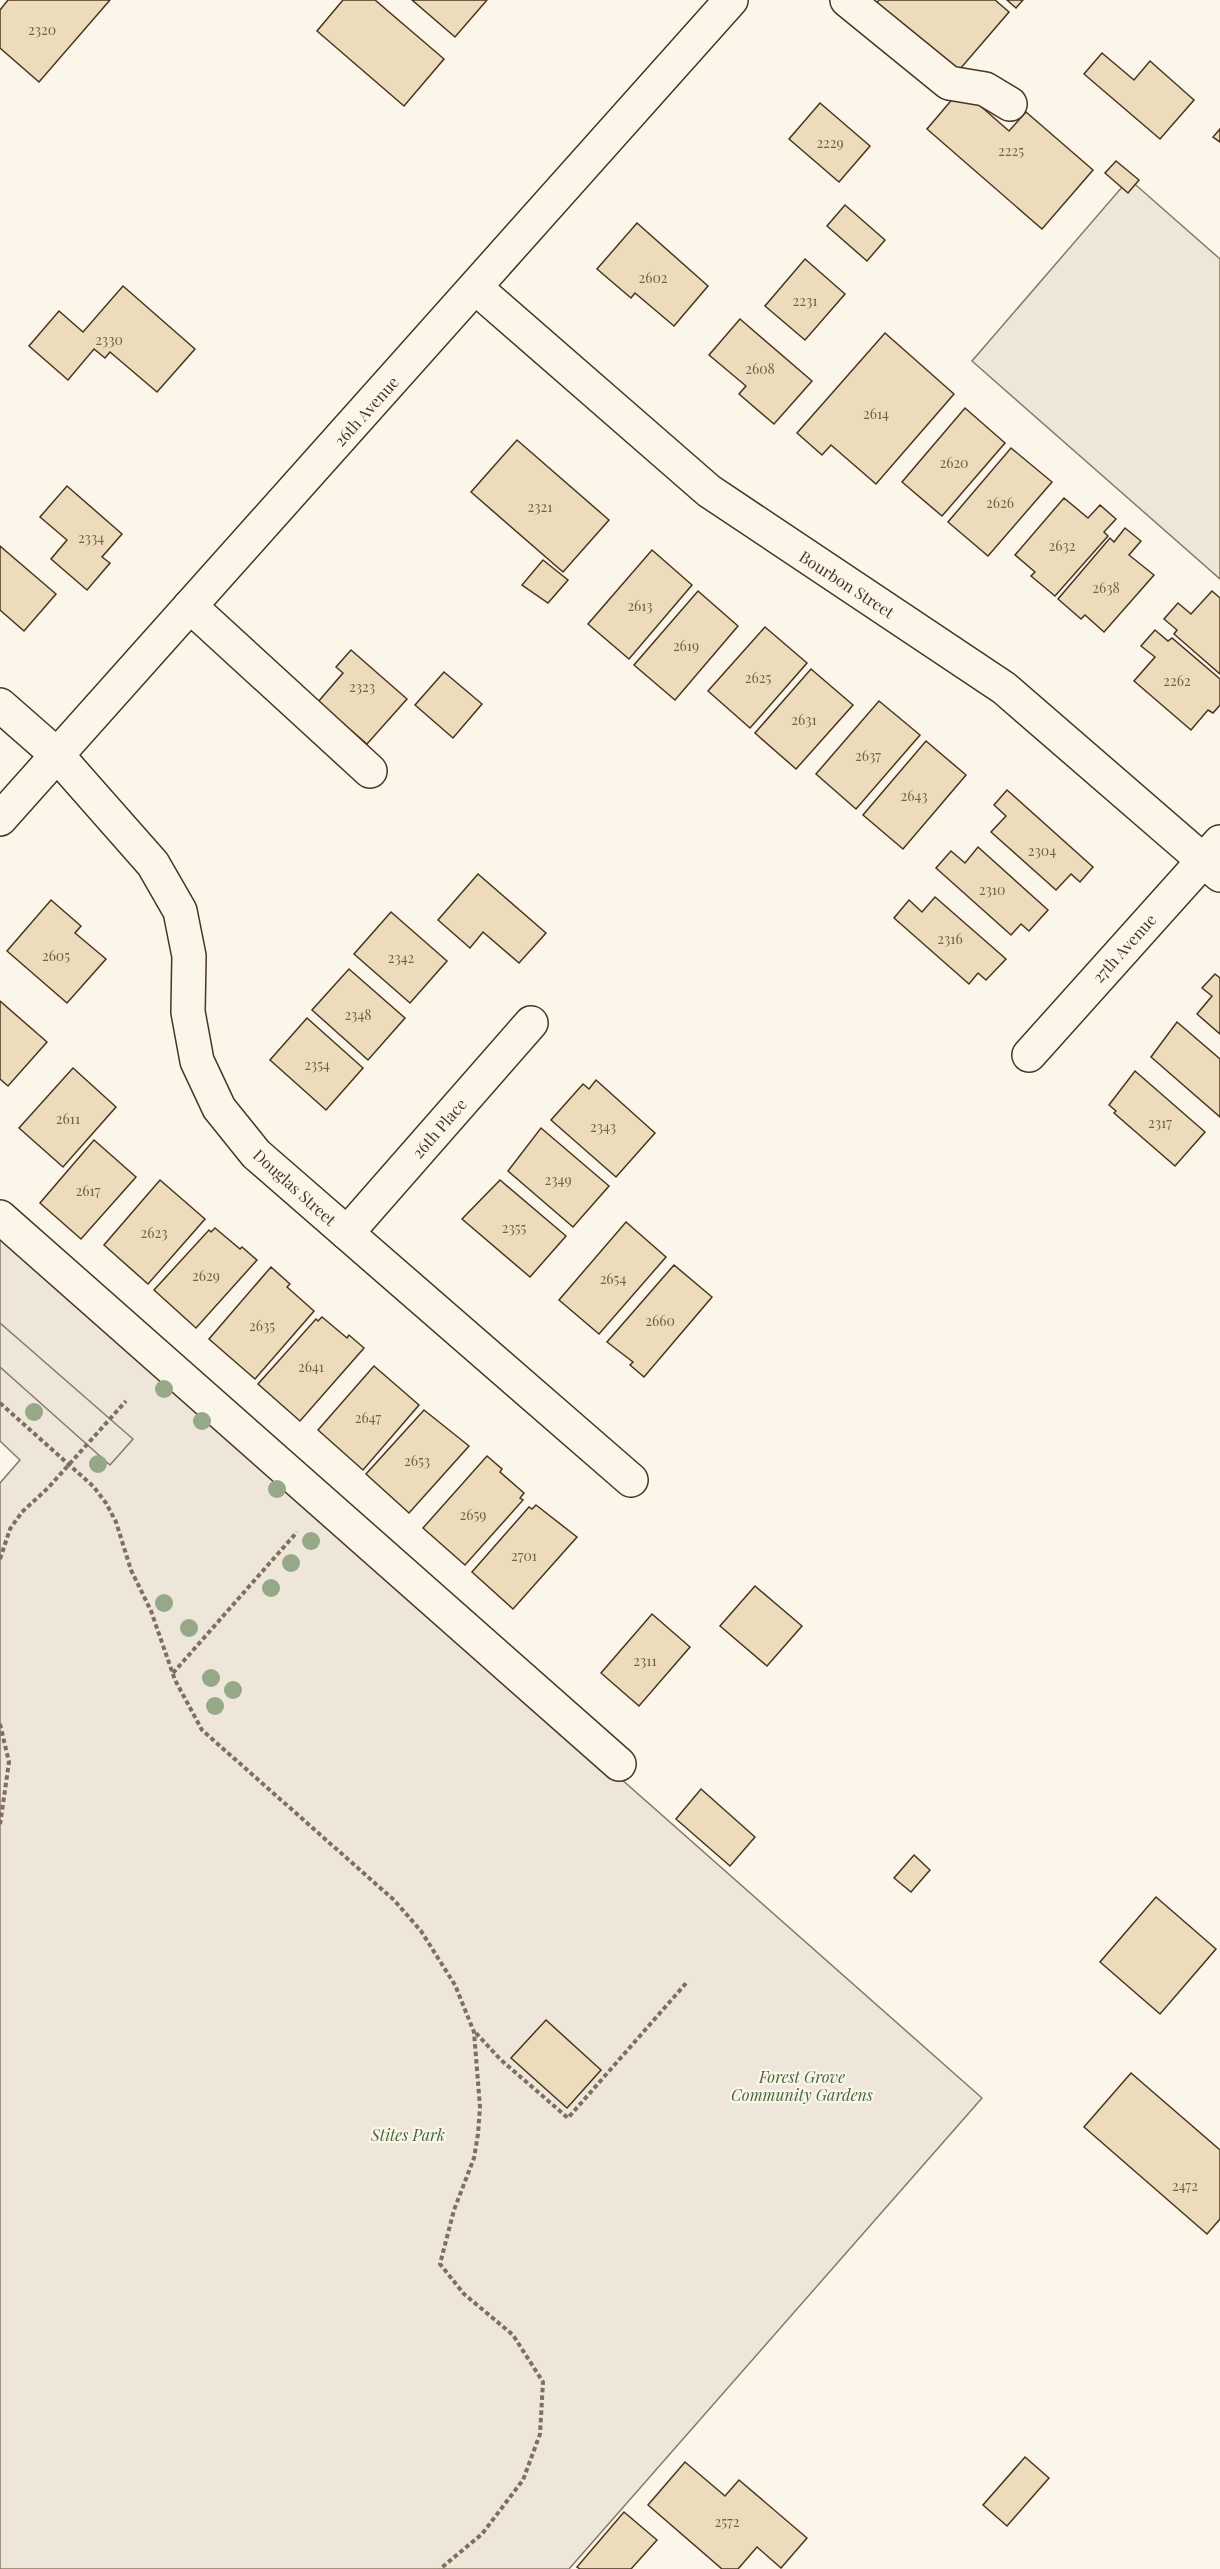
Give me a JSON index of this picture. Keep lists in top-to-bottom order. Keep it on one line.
{"streets":{"street":["26th Avenue","Bourbon Street","27th Avenue","26th Place","Douglas Street"]},"crossings":[["26th Avenue","Bourbon Street"],["26th Avenue","Douglas Street"],["Bourbon Street","27th Avenue"],["26th Place","Douglas Street"]],"parks":["Forest Grove Community Gardens","Stites Park"],"house_numbers":["2320","2229","2225","2602","2231","2330","2608","2614","2620","2626","2321","2334","2632","2638","2613","2619","2625","2262","2323","2631","2637","2643","2304","2310","2316","2605","2342","2348","2354","2611","2317","2343","2349","2617","2355","2623","2629","2654","2660","2635","2641","2647","2653","2659","2701","2311","2472","2572"]}
